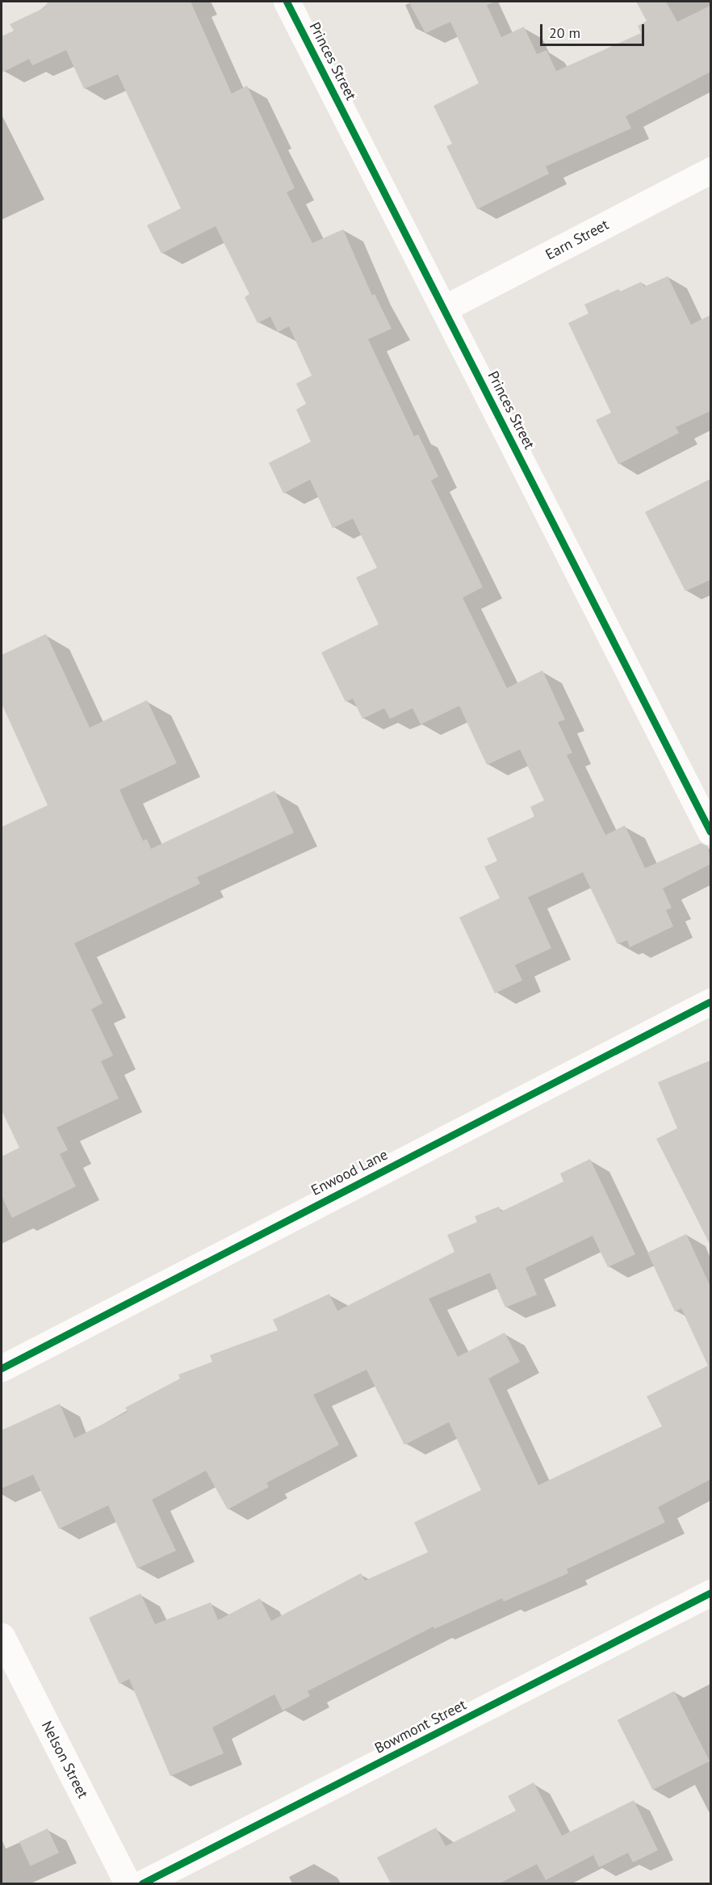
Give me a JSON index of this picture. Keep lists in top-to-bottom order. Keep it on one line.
{"streets":{"street":["Princes Street","Earn Street","Enwood Lane","Bowmont Street","Nelson Street"]},"crossings":[["Princes Street","Earn Street"]],"scale_bar":"20 m"}
